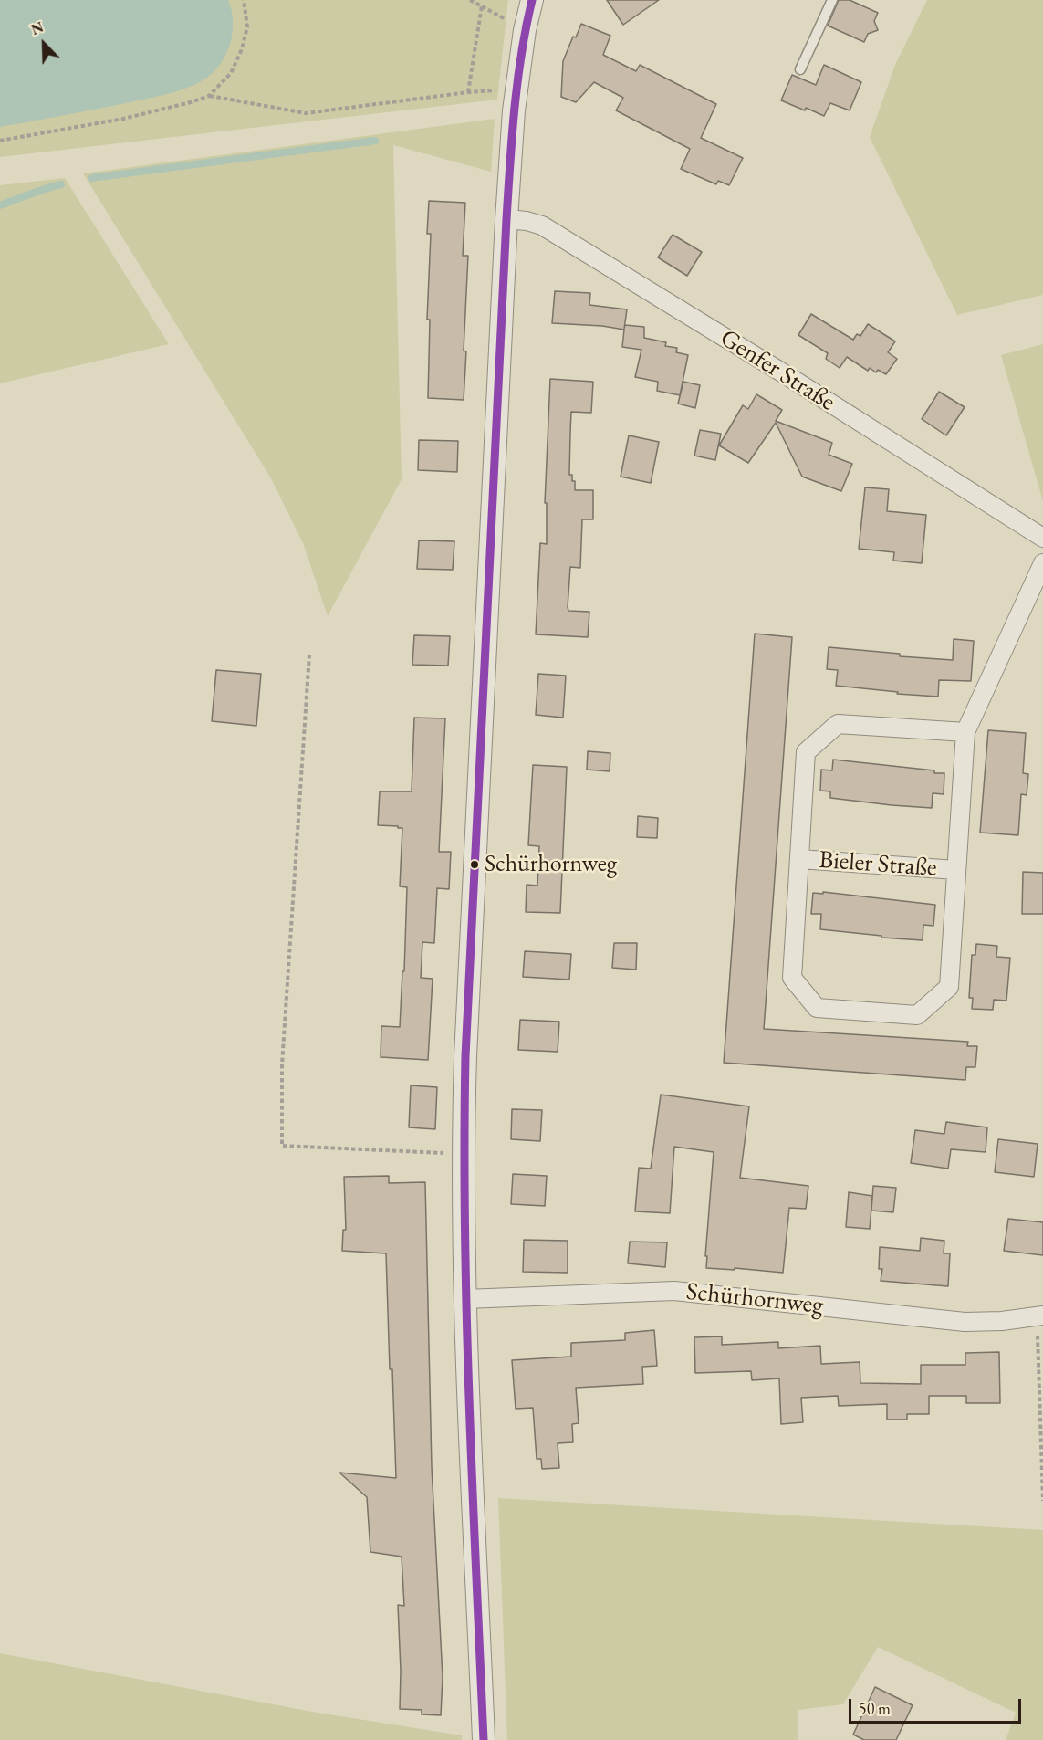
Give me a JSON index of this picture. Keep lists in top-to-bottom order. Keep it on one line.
{"streets":{"street":["Genfer Straße","Bieler Straße","Schürhornweg"]},"places":["Schürhornweg"],"scale_bar":"50 m","north":"top left"}
